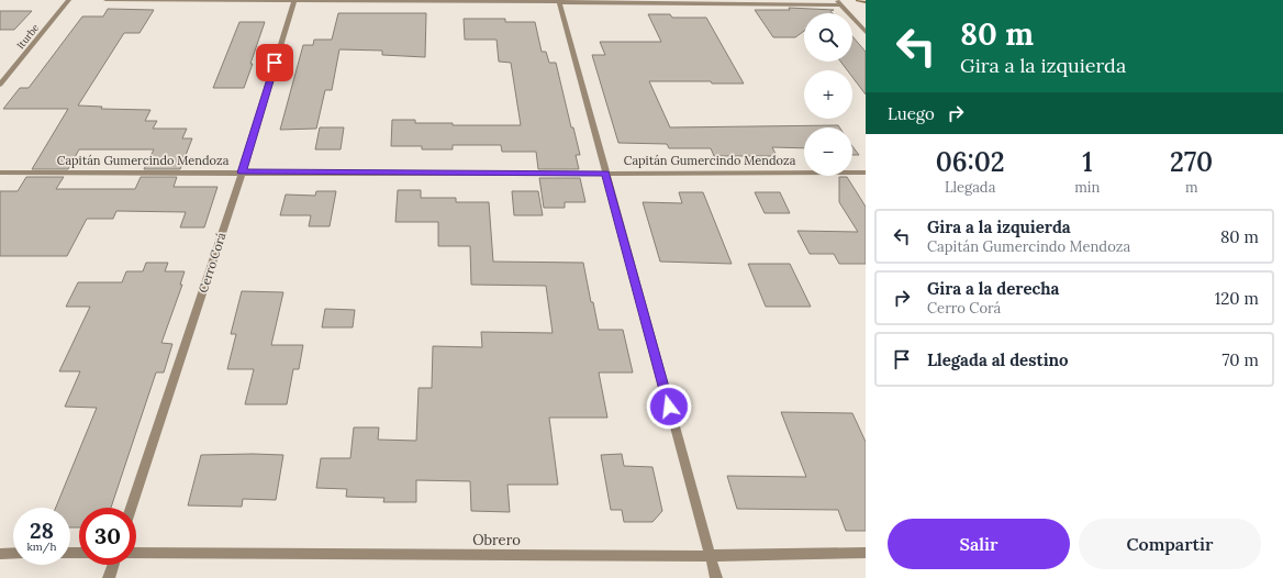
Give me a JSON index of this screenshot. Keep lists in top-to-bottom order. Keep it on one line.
{"streets":{"street":["Iturbe","Capitán Gumercindo Mendoza","Cerro Corá","Obrero"]},"crossings":[["Capitán Gumercindo Mendoza","Cerro Corá"]],"page":{"turn":["80 m","Gira a la izquierda"],"map_buttons":["+","−"],"then":"Luego","eta":["06:02","Llegada","1","min","270","m"],"list":[{"name":"Gira a la izquierda","note":"Capitán Gumercindo Mendoza","value":"80 m"},{"name":"Gira a la derecha","note":"Cerro Corá","value":"120 m"},{"name":"Llegada al destino","value":"70 m"}],"speed":"28 km/h","limit":"30","buttons":["Salir","Compartir"]}}
